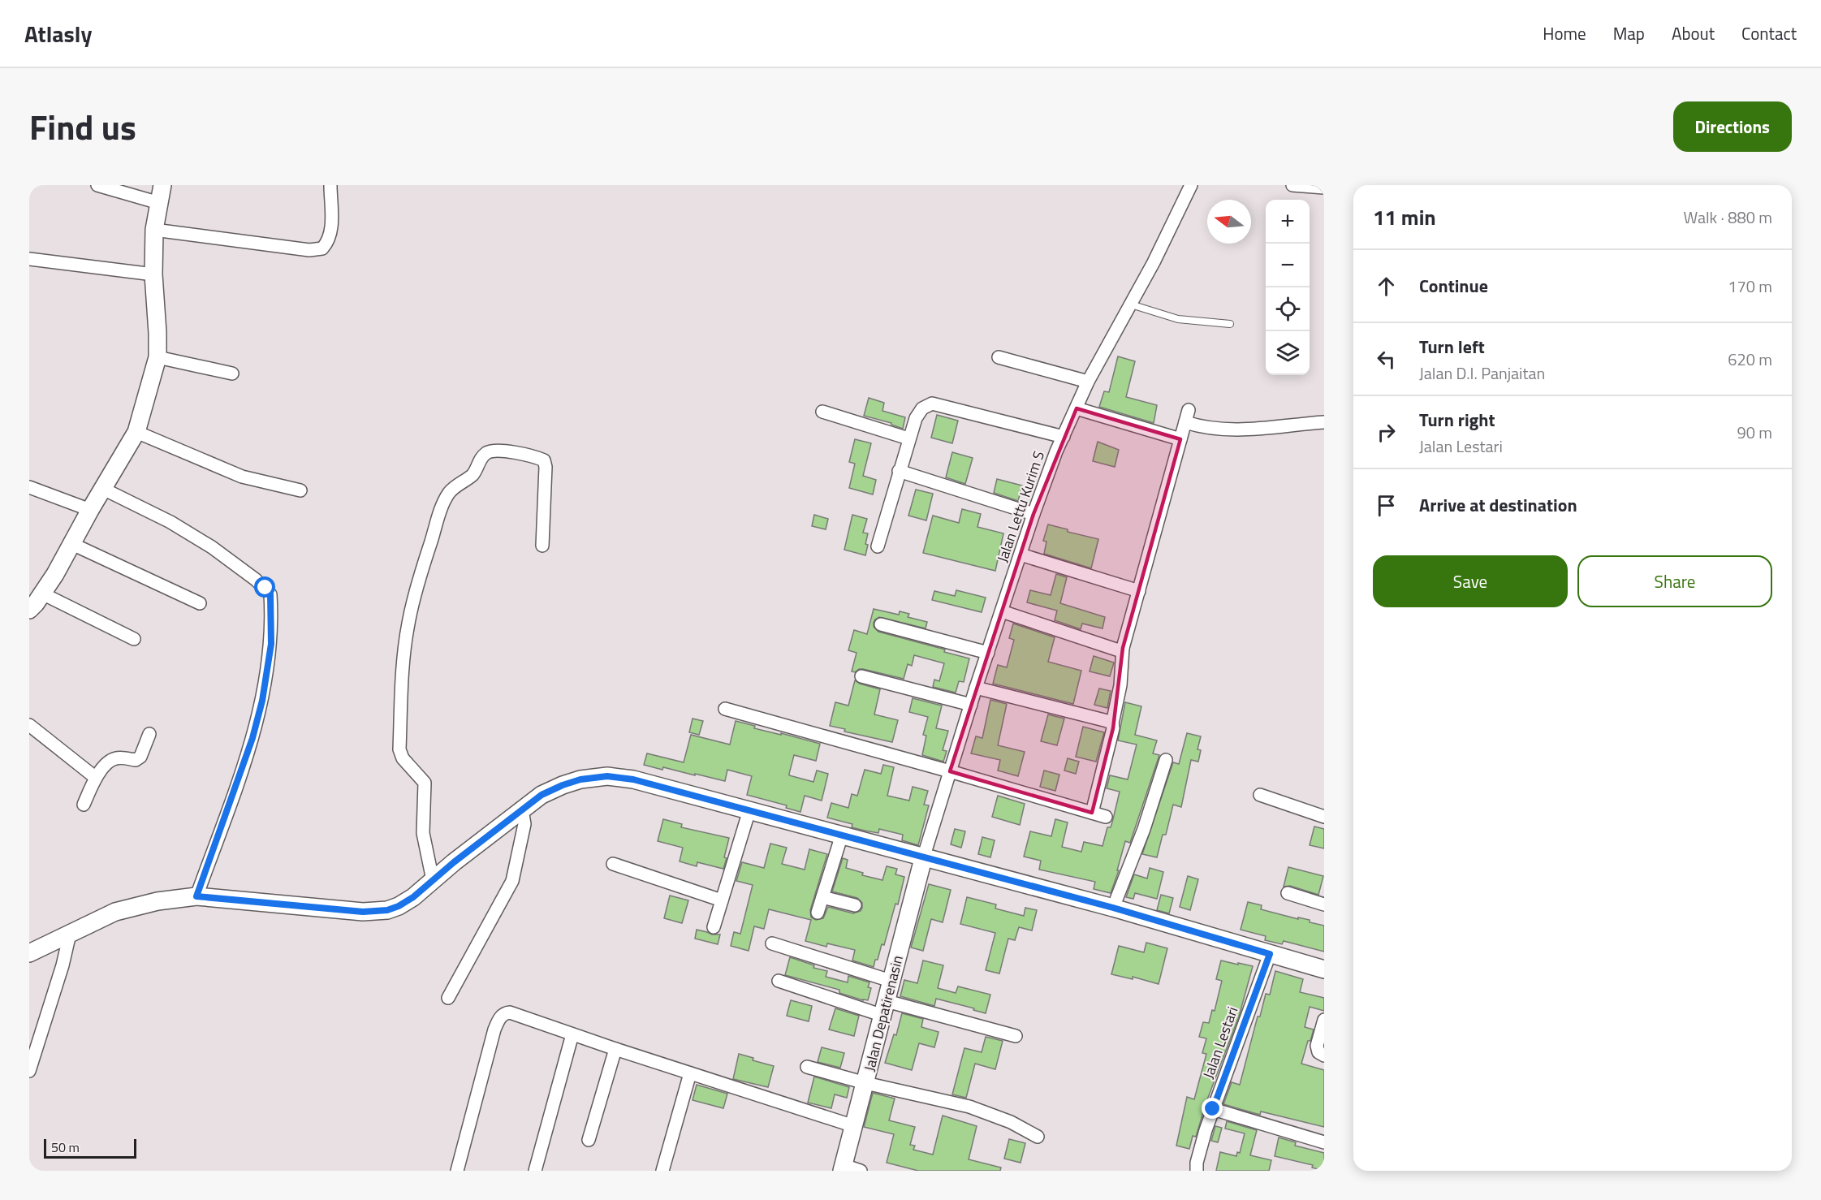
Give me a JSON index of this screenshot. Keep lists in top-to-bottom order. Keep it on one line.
{"streets":{"main road":["Jalan Depatirenasin"],"street":["Jalan Lettu Kurim S","Jalan Lestari"]},"crossings":[["Jalan Lettu Kurim S","Jalan Depatirenasin"]],"scale_bar":"50 m","north":"left","page":{"header":"Atlasly","nav":["Home","Map","About","Contact"],"title":"Find us","buttons":["Directions",["Save","Share"]],"heading":["11 min","Walk · 880 m"],"map_buttons":["+","−"],"list":[["Continue","170 m"],["Turn left","Jalan D.I. Panjaitan","620 m"],["Turn right","Jalan Lestari","90 m"],"Arrive at destination"],"scale":"50 m"}}
